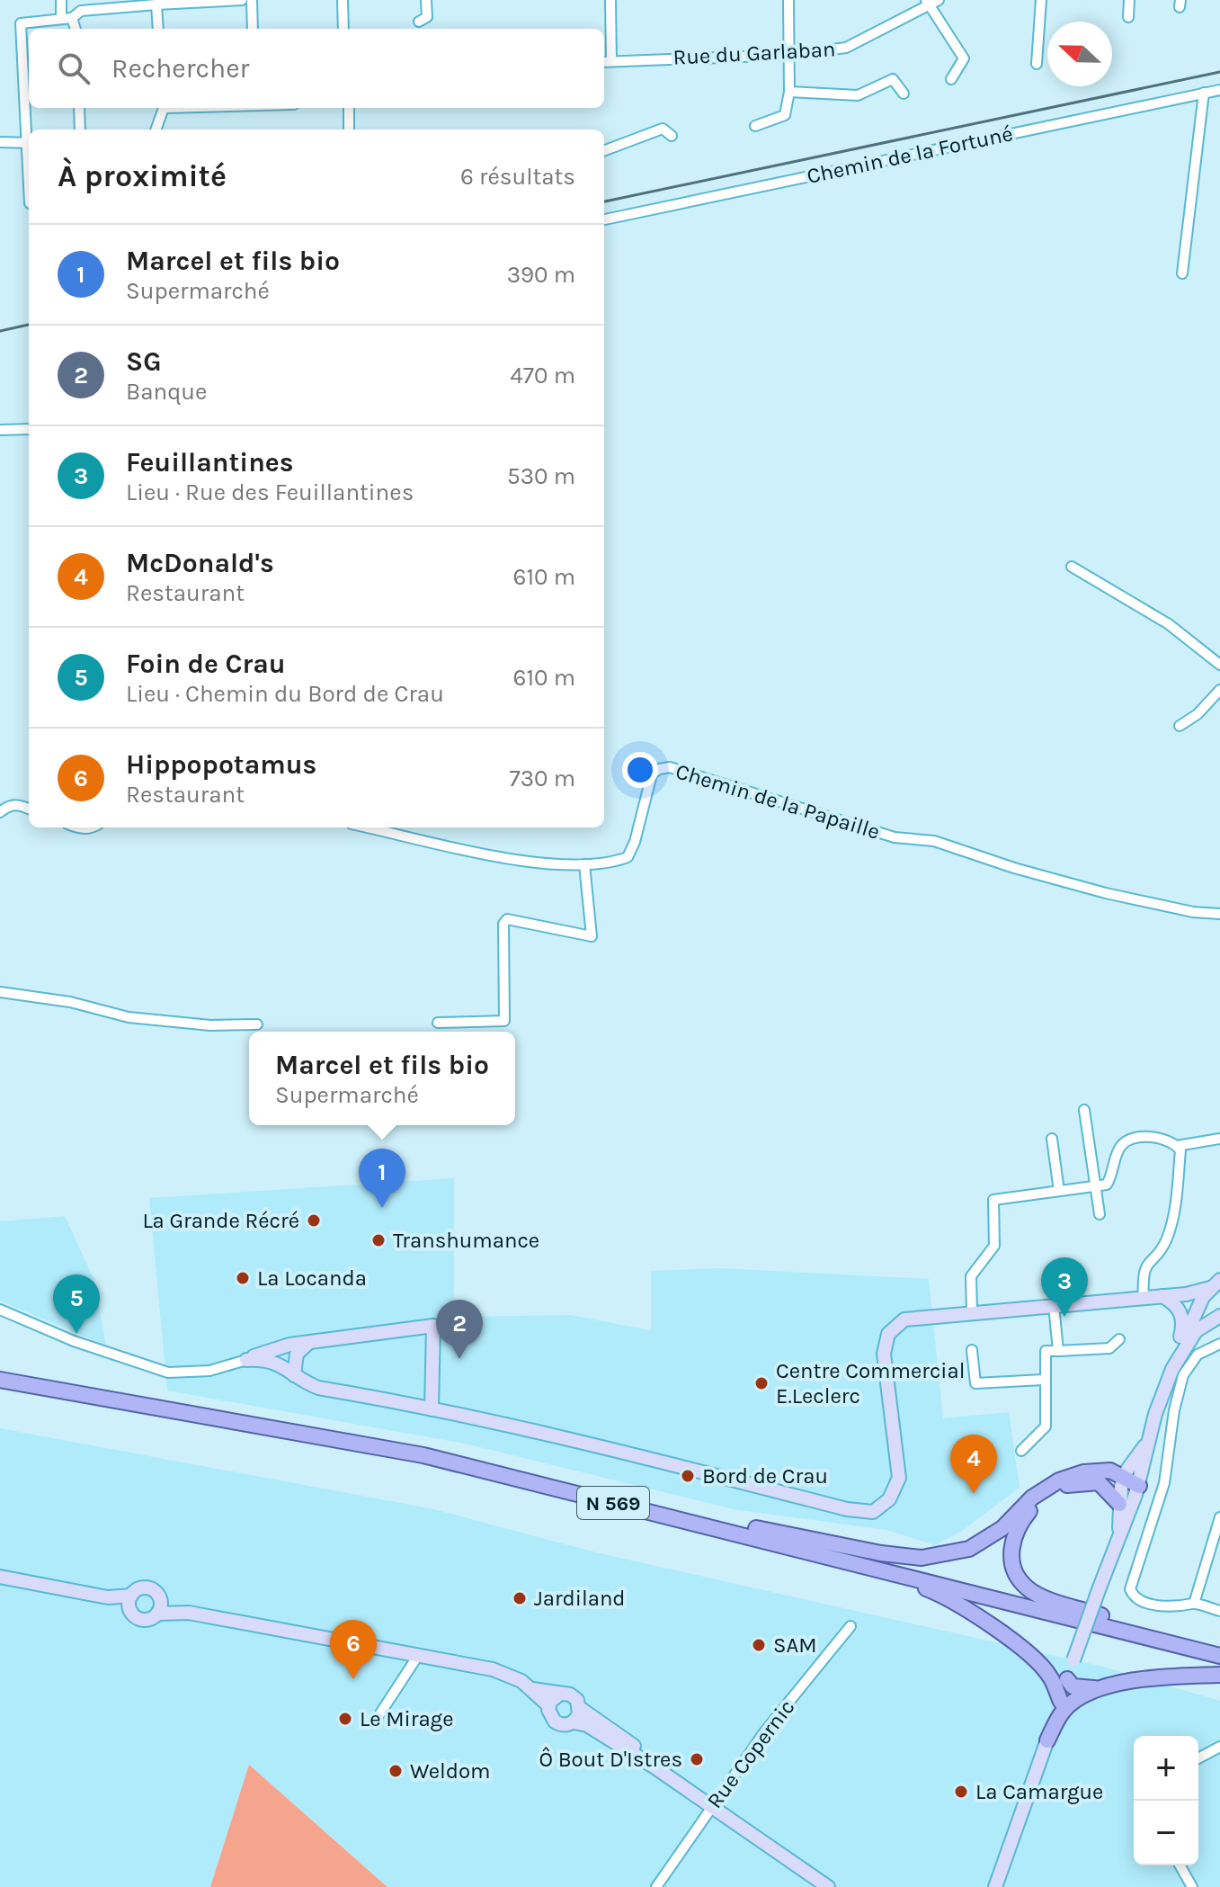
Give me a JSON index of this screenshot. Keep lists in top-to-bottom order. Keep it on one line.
{"streets":{"main road":["N 569"],"street":["Rue du Garlaban","Chemin de la Fortuné","Chemin de la Papaille","Rue Copernic"]},"places":["La Grande Récré","Transhumance","La Locanda","Centre Commercial E.Leclerc","Bord de Crau","Jardiland","SAM","Le Mirage","Ô Bout D'Istres","Weldom","La Camargue"],"north":"left","page":{"search":"Rechercher","heading":["À proximité","6 résultats"],"list":[{"mark":"1","name":"Marcel et fils bio","note":"Supermarché","value":"390 m"},{"mark":"2","name":"SG","note":"Banque","value":"470 m"},{"mark":"3","name":"Feuillantines","note":"Lieu · Rue des Feuillantines","value":"530 m"},{"mark":"4","name":"McDonald's","note":"Restaurant","value":"610 m"},{"mark":"5","name":"Foin de Crau","note":"Lieu · Chemin du Bord de Crau","value":"610 m"},{"mark":"6","name":"Hippopotamus","note":"Restaurant","value":"730 m"}],"popup":["Marcel et fils bio","Supermarché"],"pins":["1","3","5","2","4","6"],"map_buttons":["+","−"]}}
